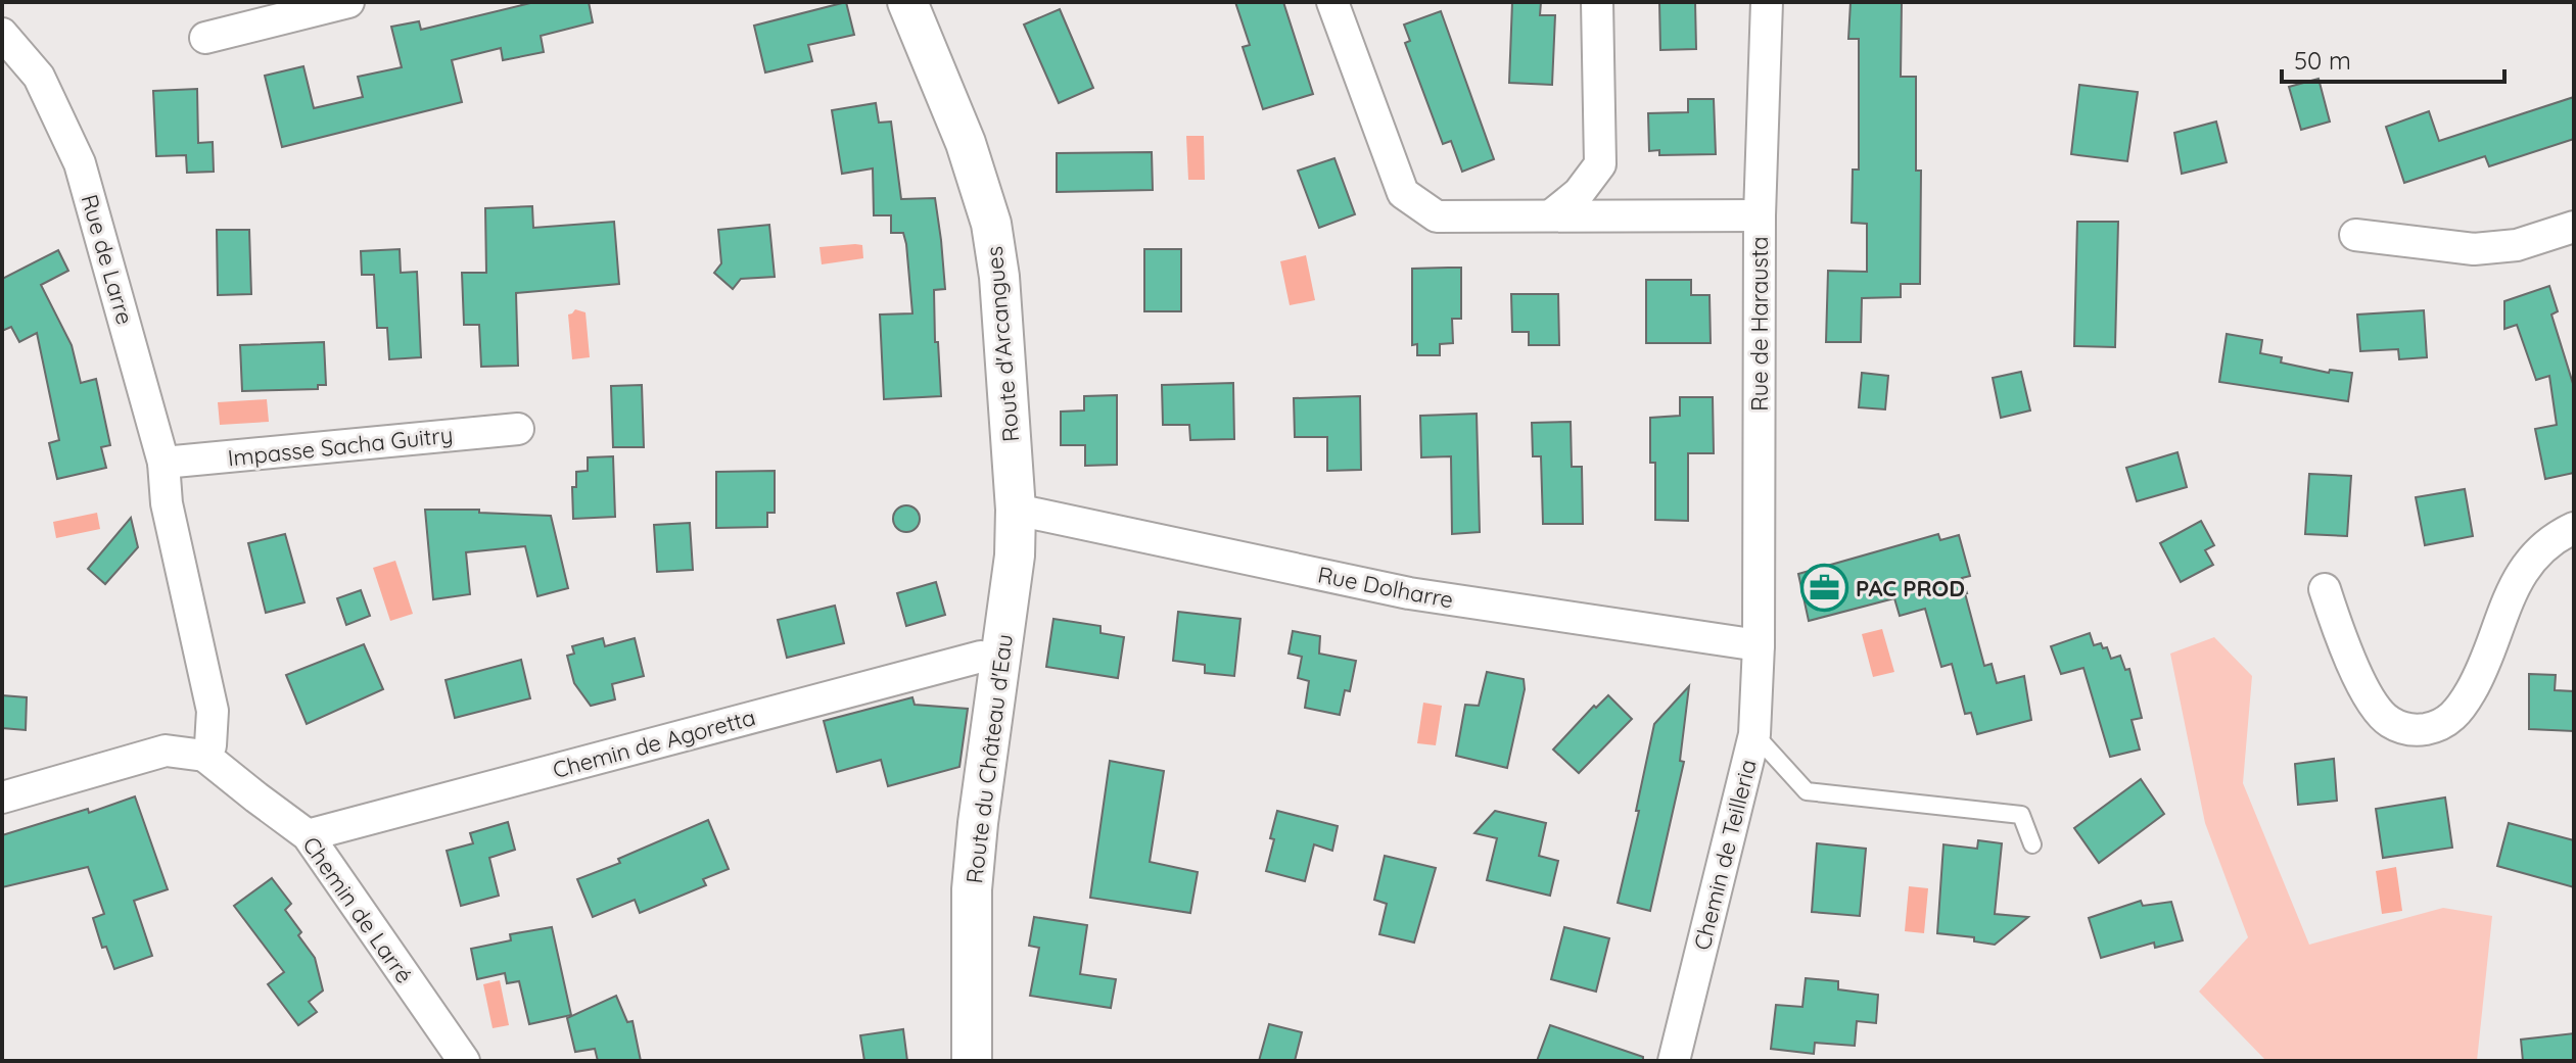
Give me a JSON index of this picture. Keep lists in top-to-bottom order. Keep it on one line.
{"streets":{"street":["Rue de Larre","Rue de Harausta","Route d'Arcangues","Impasse Sacha Guitry","Rue Dolharre","Chemin de Agoretta","Route du Château d'Eau","Chemin de Teilleria","Chemin de Larré"]},"crossings":[["Rue de Larre","Impasse Sacha Guitry"],["Rue de Larre","Chemin de Larré"],["Rue de Harausta","Rue Dolharre"],["Rue de Harausta","Chemin de Teilleria"],["Route d'Arcangues","Rue Dolharre"],["Route d'Arcangues","Route du Château d'Eau"],["Rue Dolharre","Chemin de Teilleria"],["Chemin de Agoretta","Route du Château d'Eau"],["Chemin de Agoretta","Chemin de Larré"]],"places":{"office":["PAC PROD"]},"scale_bar":"50 m"}
